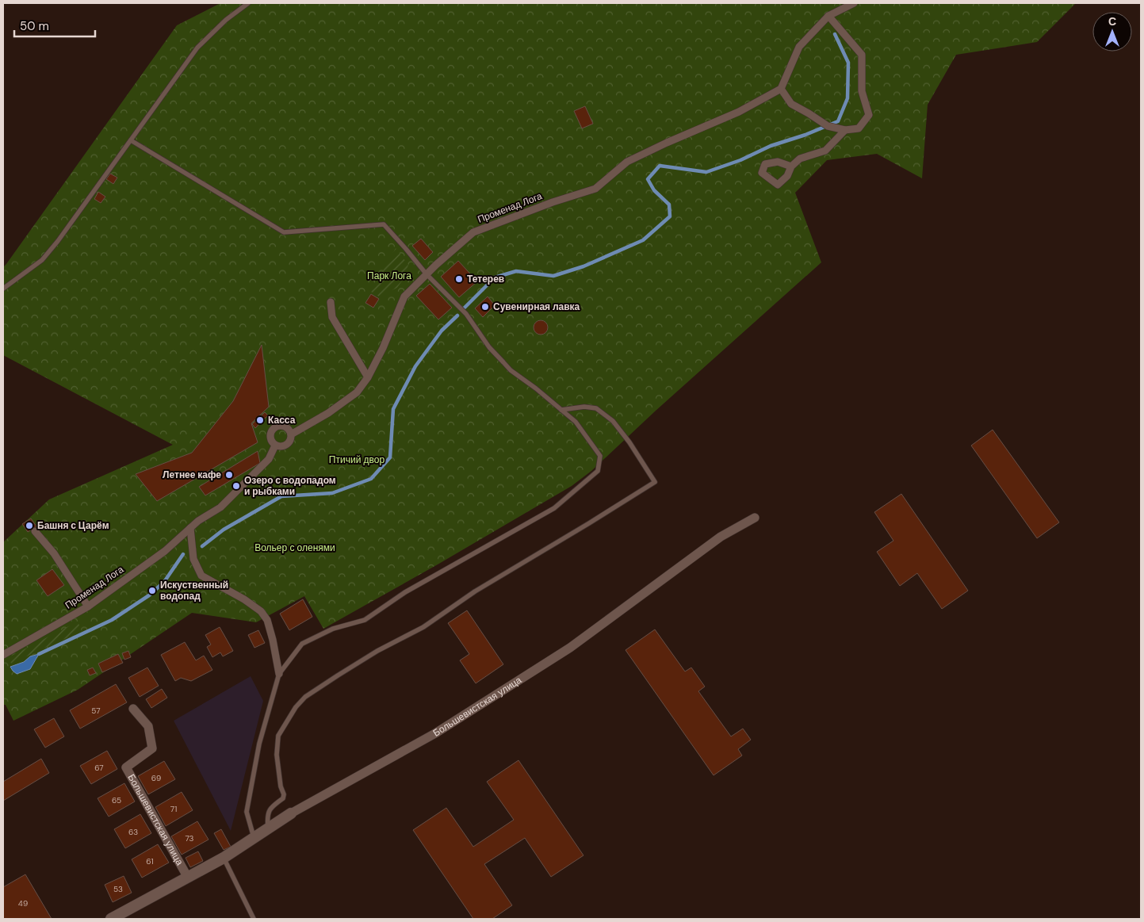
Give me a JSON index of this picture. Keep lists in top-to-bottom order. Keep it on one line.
{"streets":{"street":["Променад Лога","Большевистская улица"]},"parks":["Парк Лога","Птичий двор","Вольер с оленями"],"places":["Тетерев","Сувенирная лавка","Касса","Летнее кафе","Озеро с водопадом и рыбками","Башня с Царём","Искуственный водопад"],"house_numbers":["57","67","69","65","71","63","73","61","53","49"],"scale_bar":"50 m","north":"top"}
